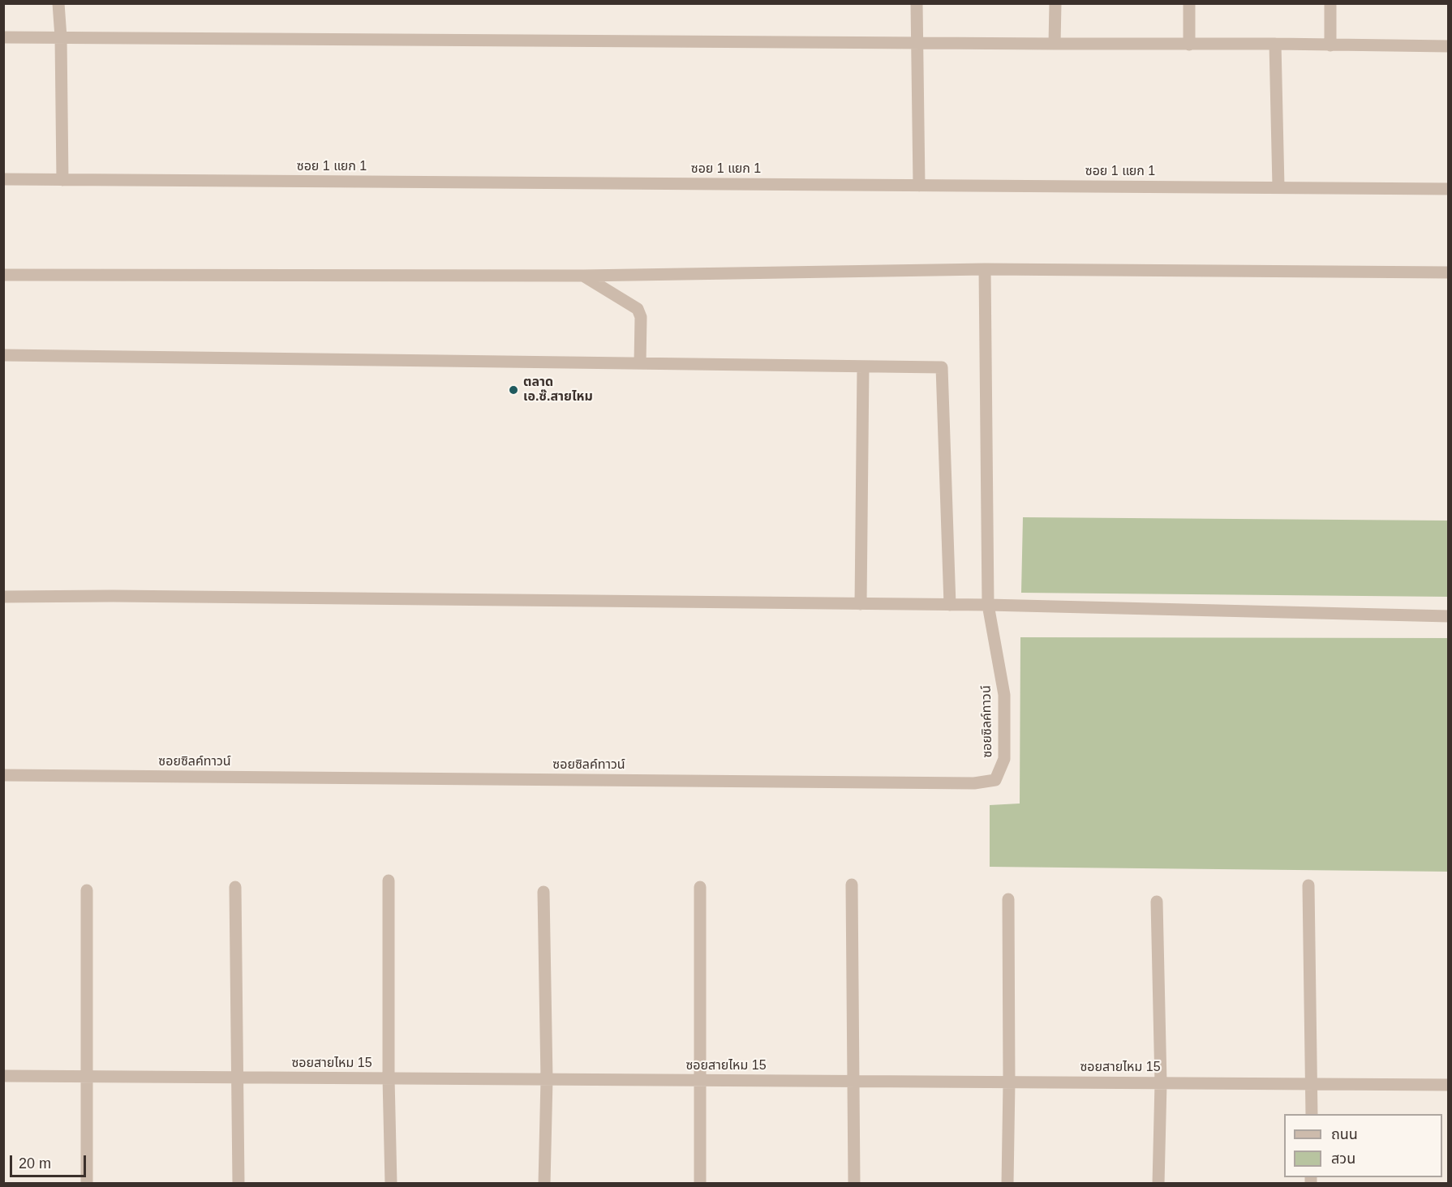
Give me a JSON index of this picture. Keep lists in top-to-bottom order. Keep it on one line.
{"streets":{"street":["ซอย 1 แยก 1","ซอยซิลค์ทาวน์","ซอยสายไหม 15"]},"places":["ตลาด เอ.ซ๊.สายไหม"],"legend":["ถนน","สวน"],"scale_bar":"20 m"}
